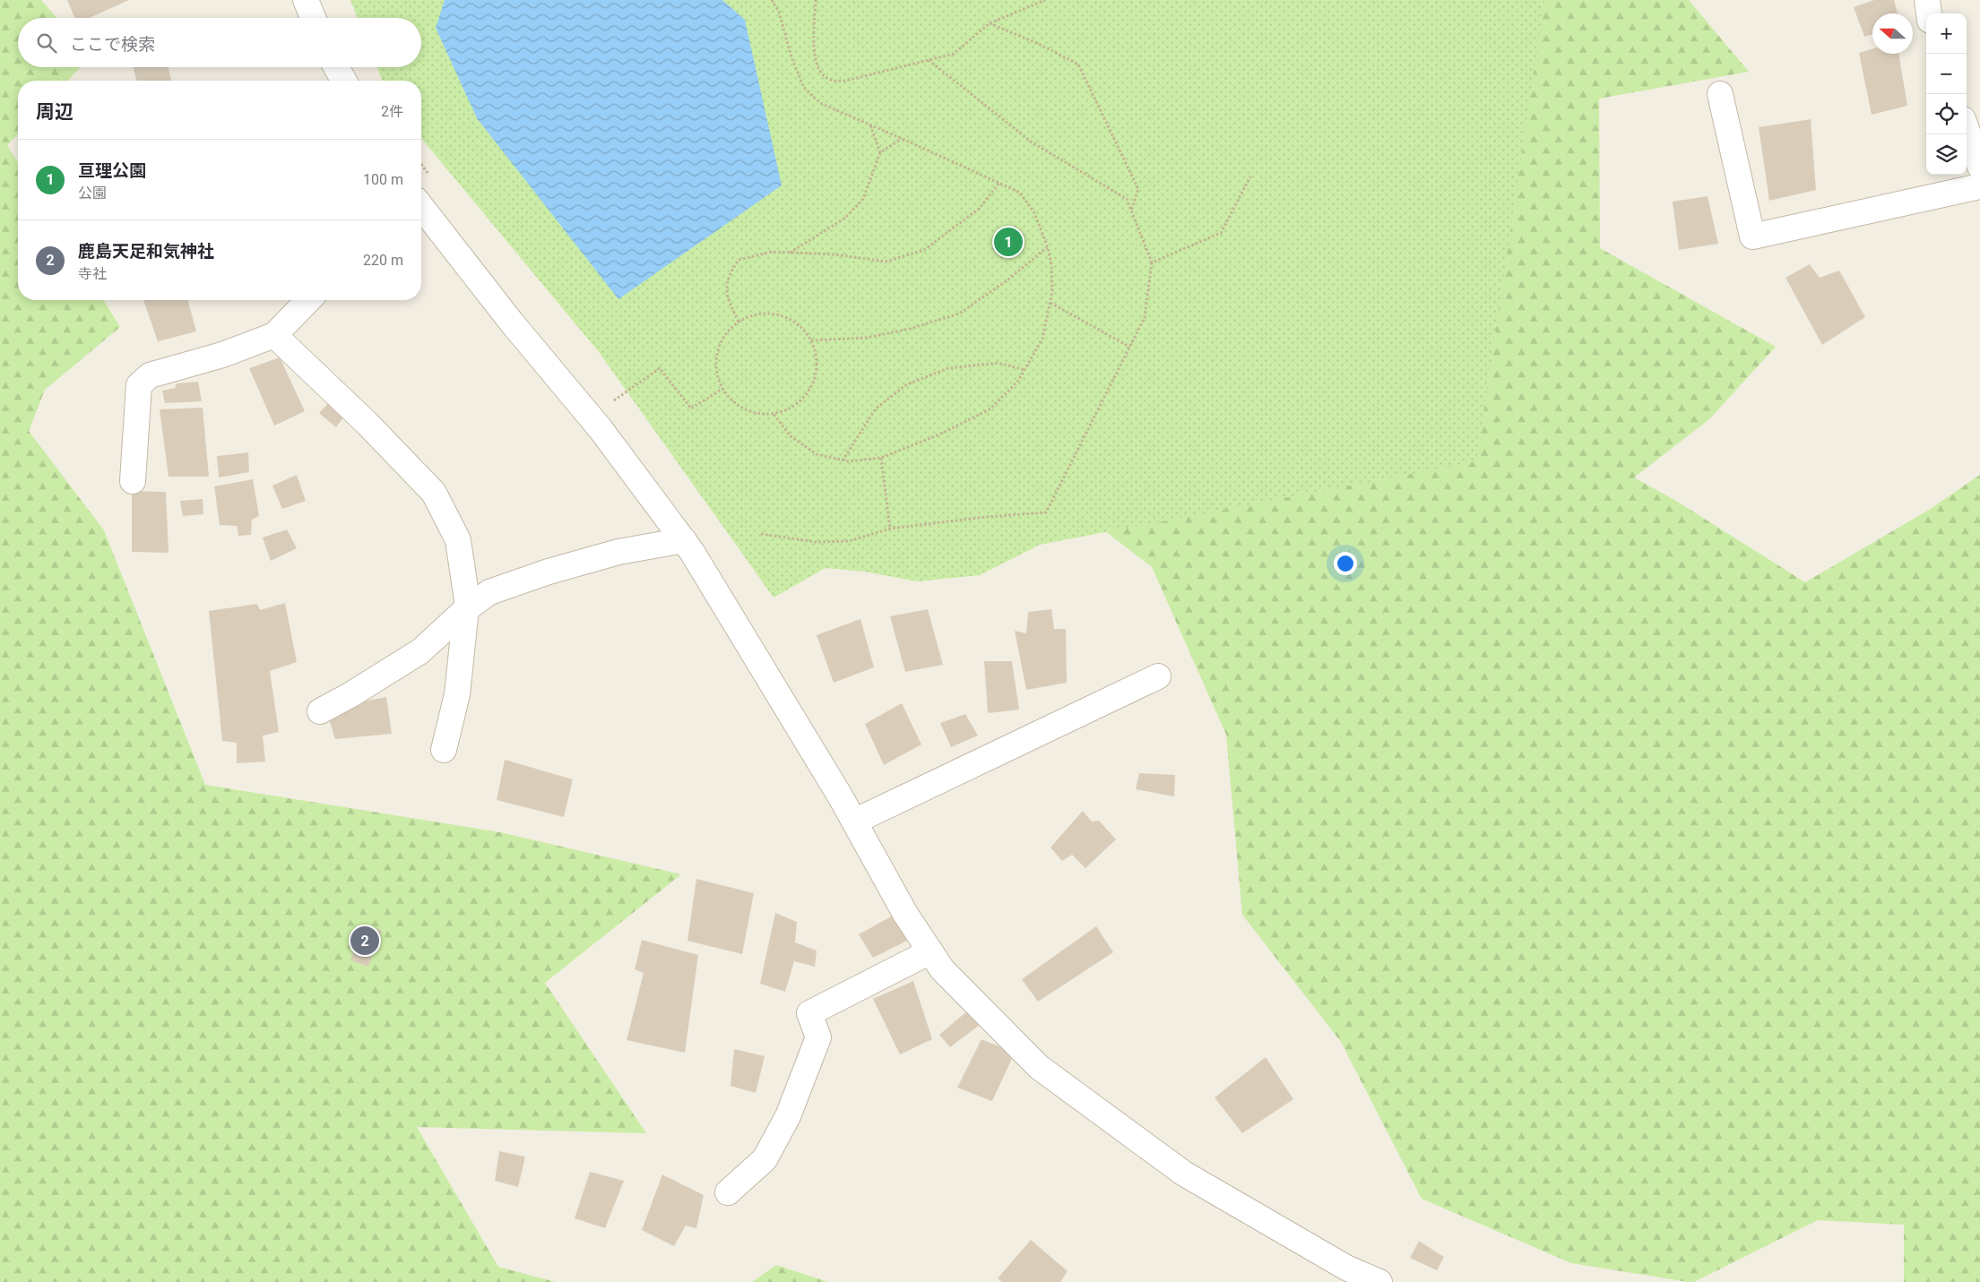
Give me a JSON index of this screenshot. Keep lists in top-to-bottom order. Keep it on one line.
{"north":"left","page":{"map_buttons":["+","−"],"search":"ここで検索","heading":["周辺","2件"],"list":[{"mark":"1","name":"亘理公園","note":"公園","value":"100 m"},{"mark":"2","name":"鹿島天足和気神社","note":"寺社","value":"220 m"}],"pins":["1","2"]}}
